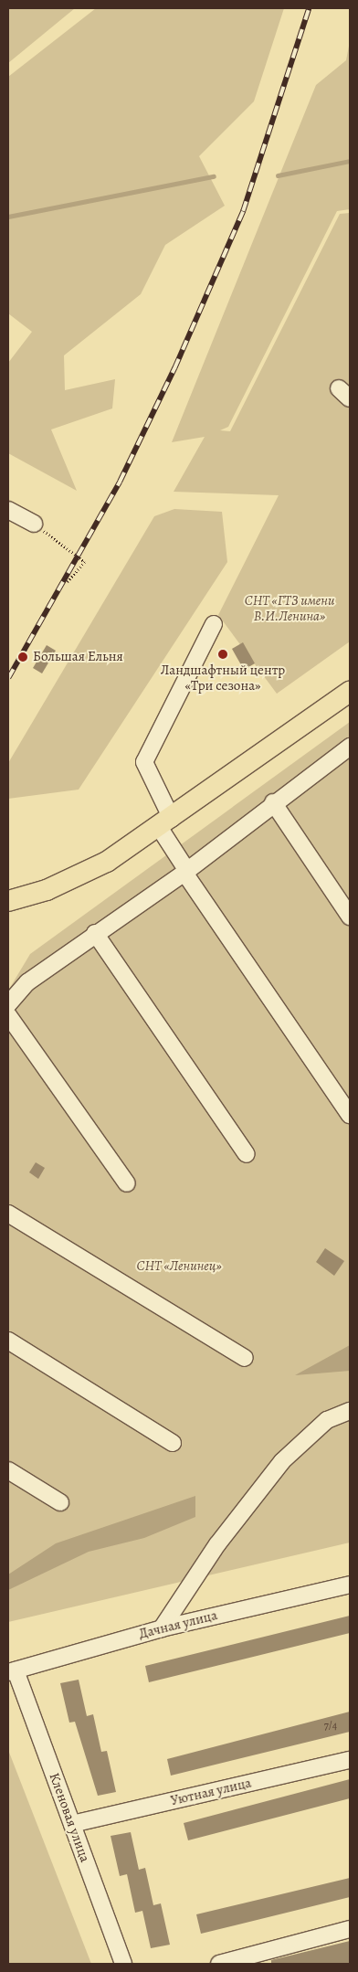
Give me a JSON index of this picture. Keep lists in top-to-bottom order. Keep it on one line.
{"streets":{"street":["Дачная улица","Уютная улица","Кленовая улица"]},"crossings":[["Дачная улица","Кленовая улица"],["Уютная улица","Кленовая улица"]],"parks":["СНТ «ГТЗ имени В.И.Ленина»","СНТ «Ленинец»"],"places":["Ландшафтный центр «Три сезона»","Большая Ельня"],"house_numbers":["7/4"]}
